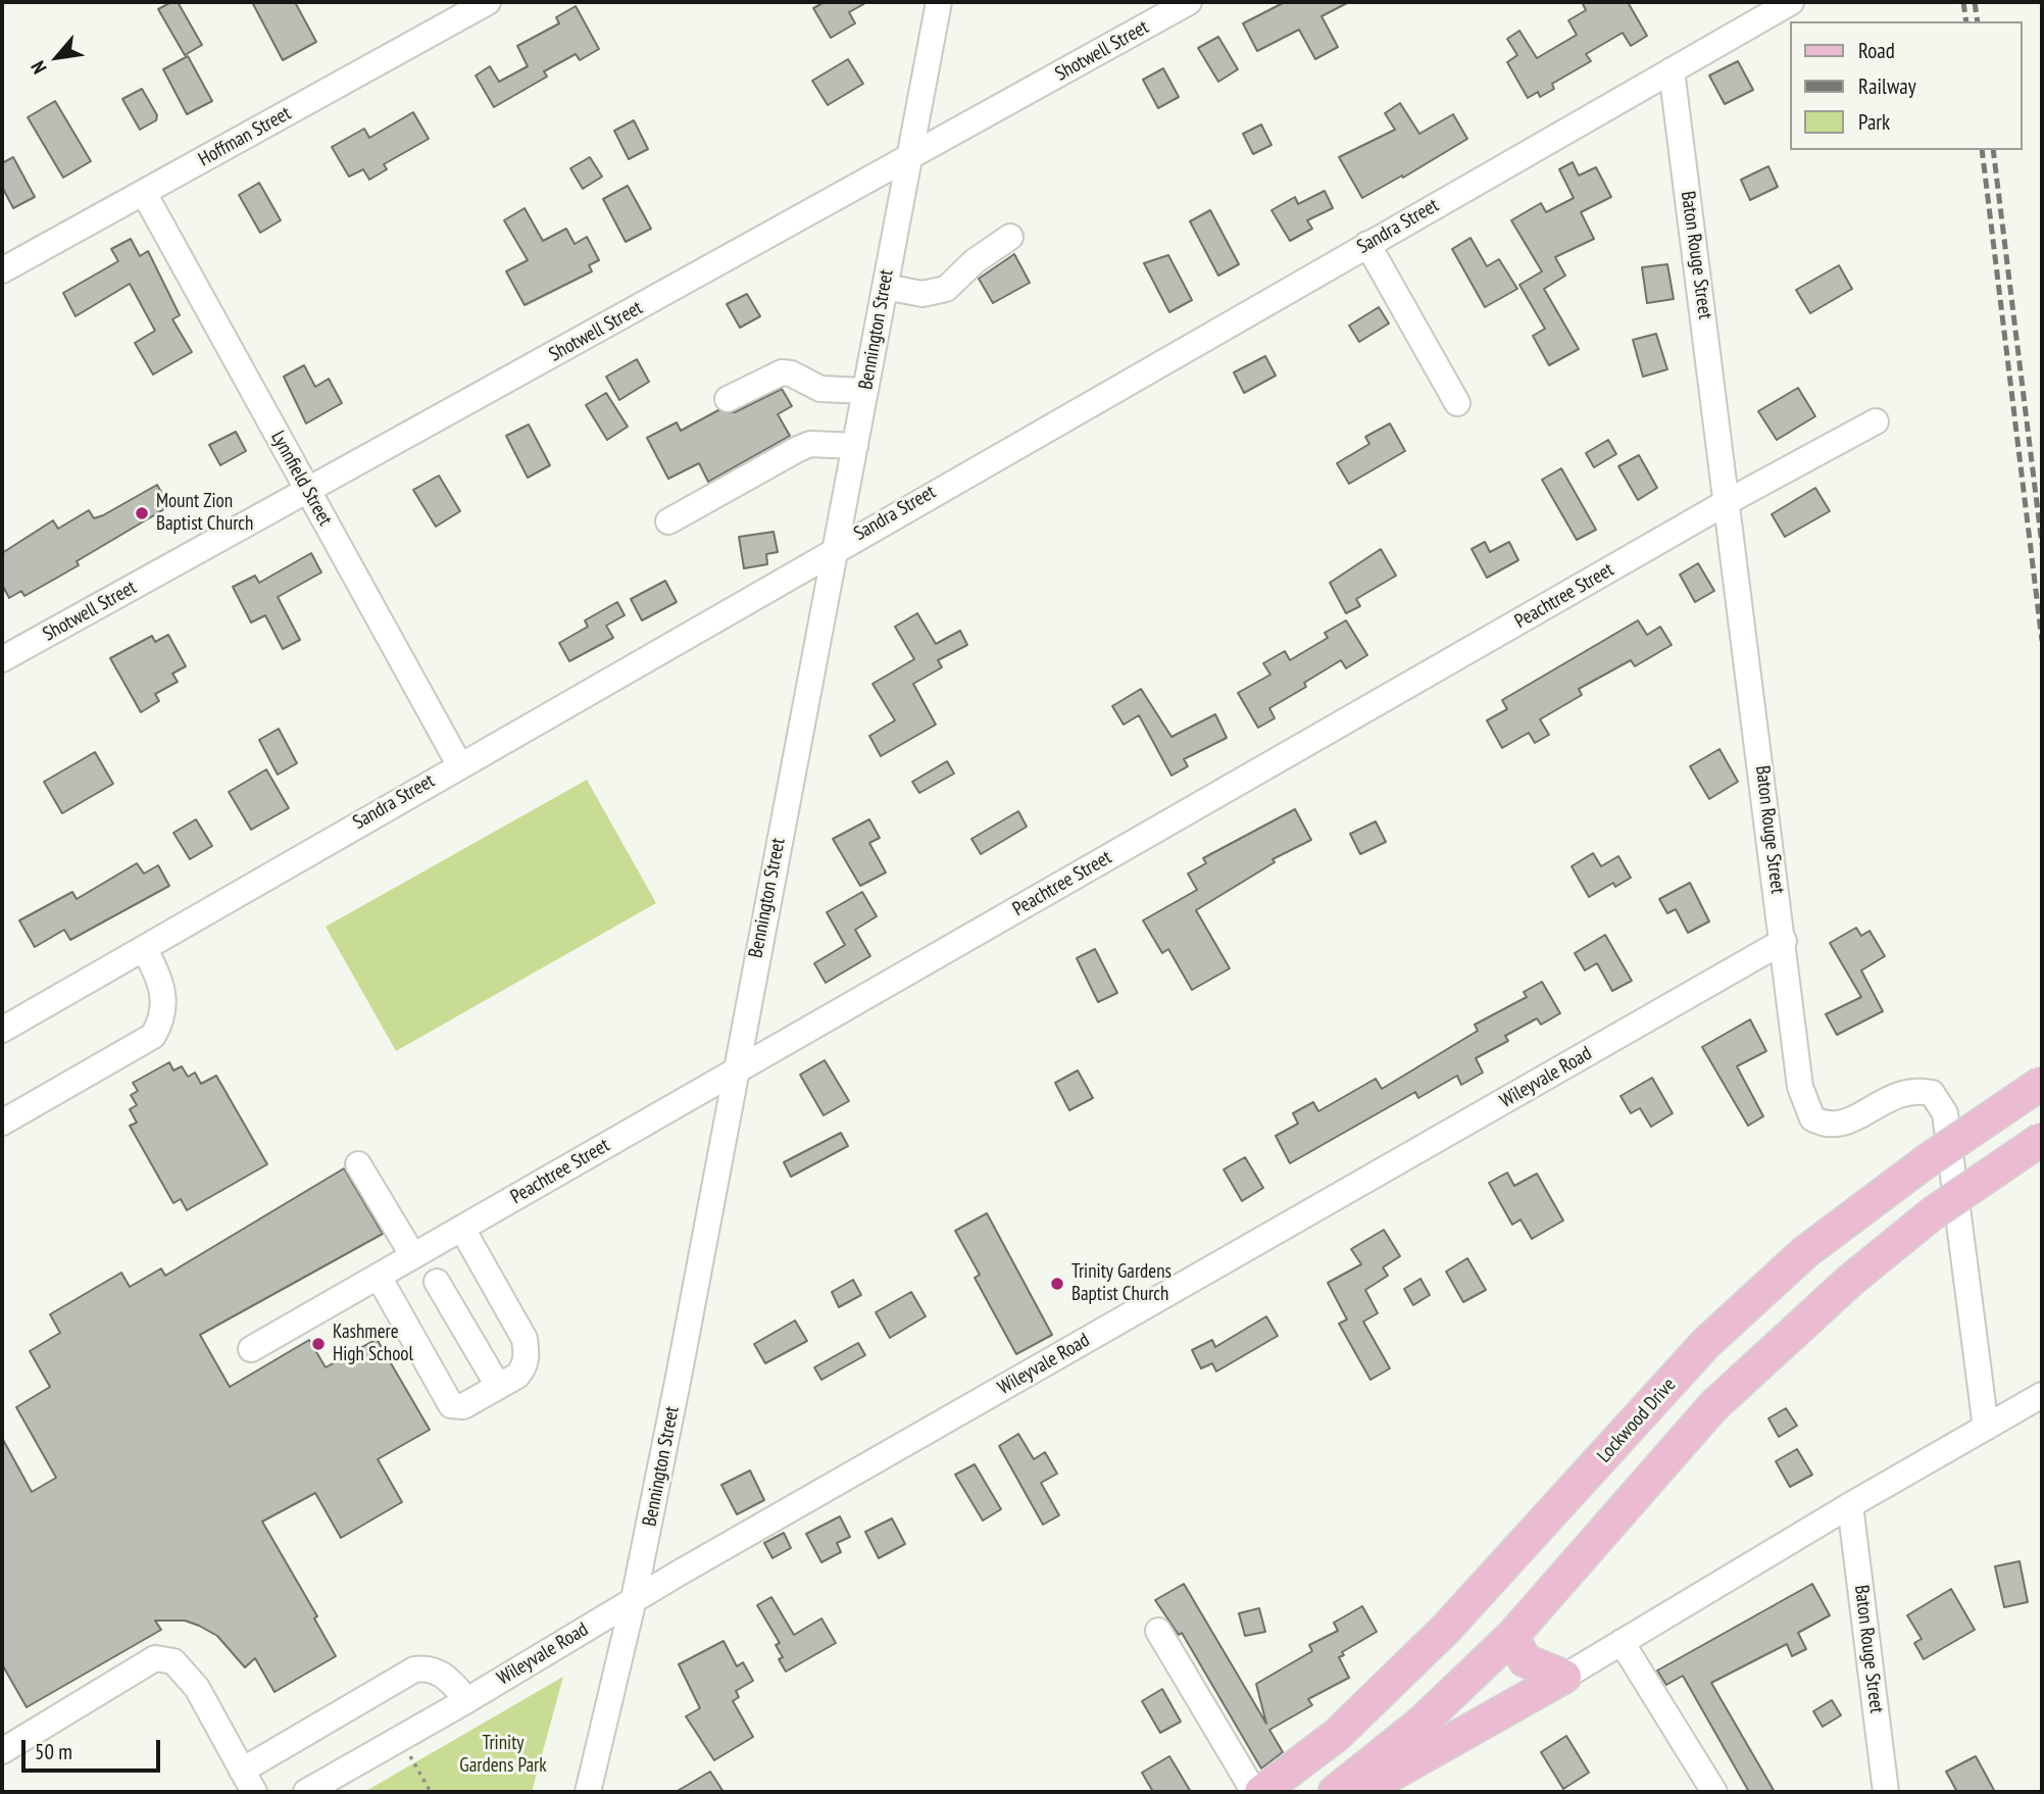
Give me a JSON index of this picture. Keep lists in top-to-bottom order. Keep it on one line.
{"streets":{"main road":["Lockwood Drive"],"street":["Shotwell Street","Hoffman Street","Sandra Street","Baton Rouge Street","Bennington Street","Lynnfield Street","Peachtree Street","Wileyvale Road"]},"crossings":[["Shotwell Street","Bennington Street"],["Shotwell Street","Lynnfield Street"],["Hoffman Street","Lynnfield Street"],["Sandra Street","Baton Rouge Street"],["Sandra Street","Bennington Street"],["Sandra Street","Lynnfield Street"],["Baton Rouge Street","Peachtree Street"],["Baton Rouge Street","Wileyvale Road"],["Bennington Street","Peachtree Street"],["Bennington Street","Wileyvale Road"]],"parks":["Trinity Gardens Park"],"places":["Mount Zion Baptist Church","Trinity Gardens Baptist Church","Kashmere High School"],"legend":["Road","Railway","Park"],"scale_bar":"50 m","north":"bottom left"}
